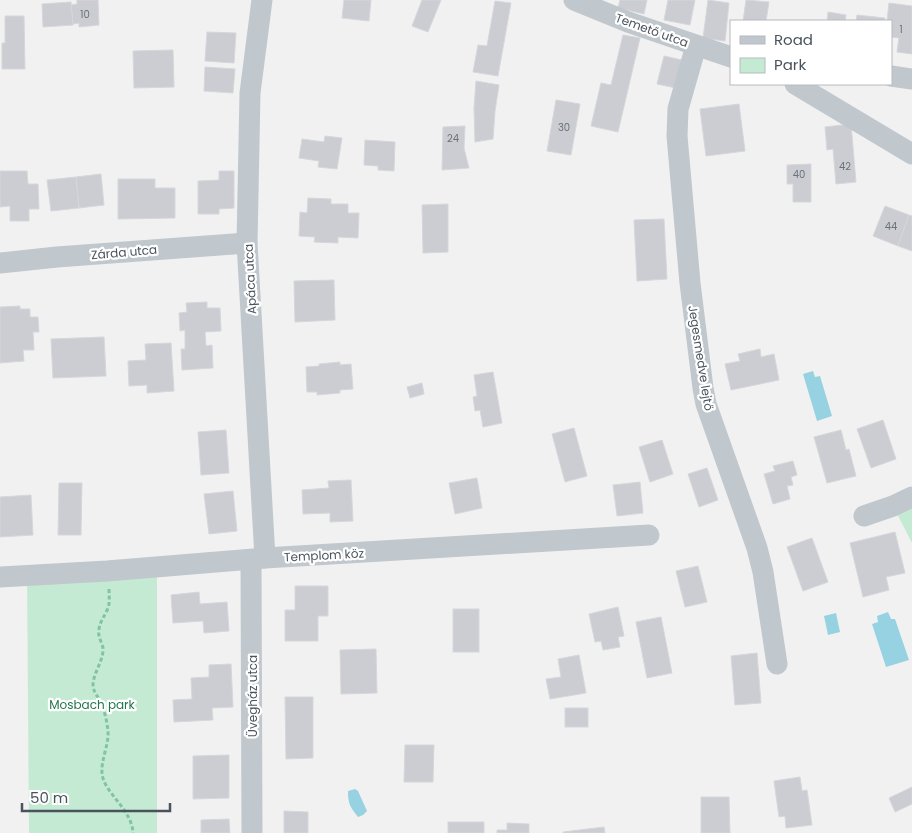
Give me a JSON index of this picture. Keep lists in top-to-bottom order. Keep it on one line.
{"streets":{"street":["Temető utca","Zárda utca","Apáca utca","Jegesmedve lejtő","Templom köz","Üvegház utca"]},"crossings":[["Temető utca","Jegesmedve lejtő"],["Zárda utca","Apáca utca"],["Apáca utca","Templom köz"],["Apáca utca","Üvegház utca"],["Templom köz","Üvegház utca"]],"parks":["Mosbach park"],"house_numbers":["10","1","30","24","42","40","44"],"legend":["Road","Park"],"scale_bar":"50 m"}
